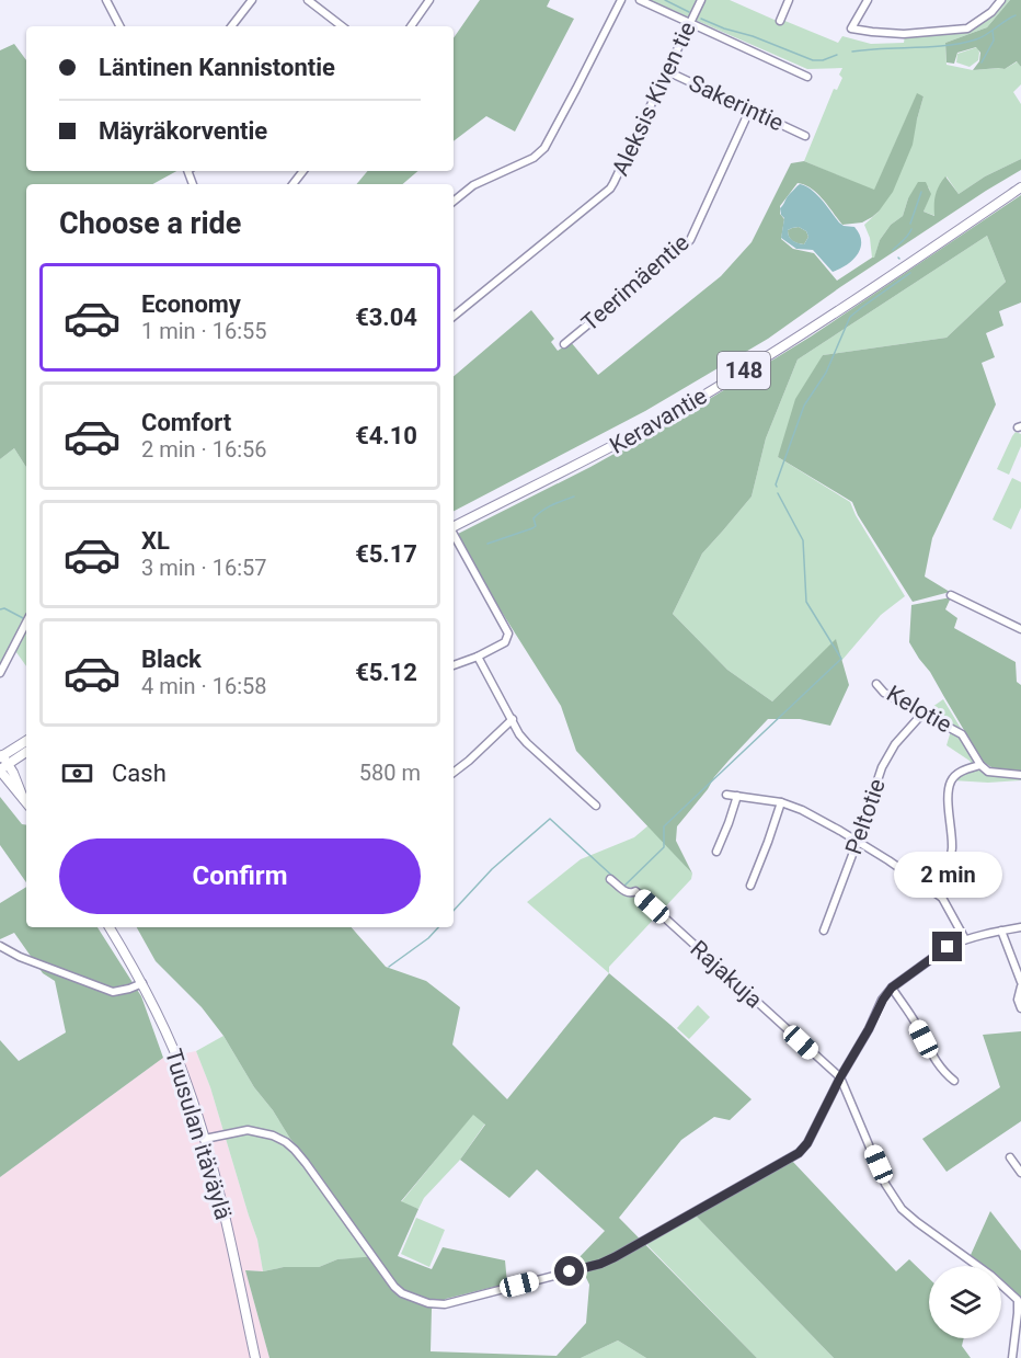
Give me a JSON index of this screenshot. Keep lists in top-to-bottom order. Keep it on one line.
{"streets":{"main road":["148","Keravantie","Tuusulan itäväylä"],"street":["Aleksis Kiven tie","Sakerintie","Teerimäentie","Kelotie","Peltotie","Rajakuja"]},"crossings":[["Aleksis Kiven tie","Sakerintie"],["Sakerintie","Teerimäentie"],["Kelotie","Peltotie"]],"page":{"banner":["Läntinen Kannistontie","Mäyräkorventie"],"heading":"Choose a ride","list":[{"name":"Economy","note":"1 min · 16:55","value":"€3.04"},{"name":"Comfort","note":"2 min · 16:56","value":"€4.10"},{"name":"XL","note":"3 min · 16:57","value":"€5.17"},{"name":"Black","note":"4 min · 16:58","value":"€5.12"}],"pay":["Cash","580 m"],"buttons":"Confirm","bubble":"2 min"}}
